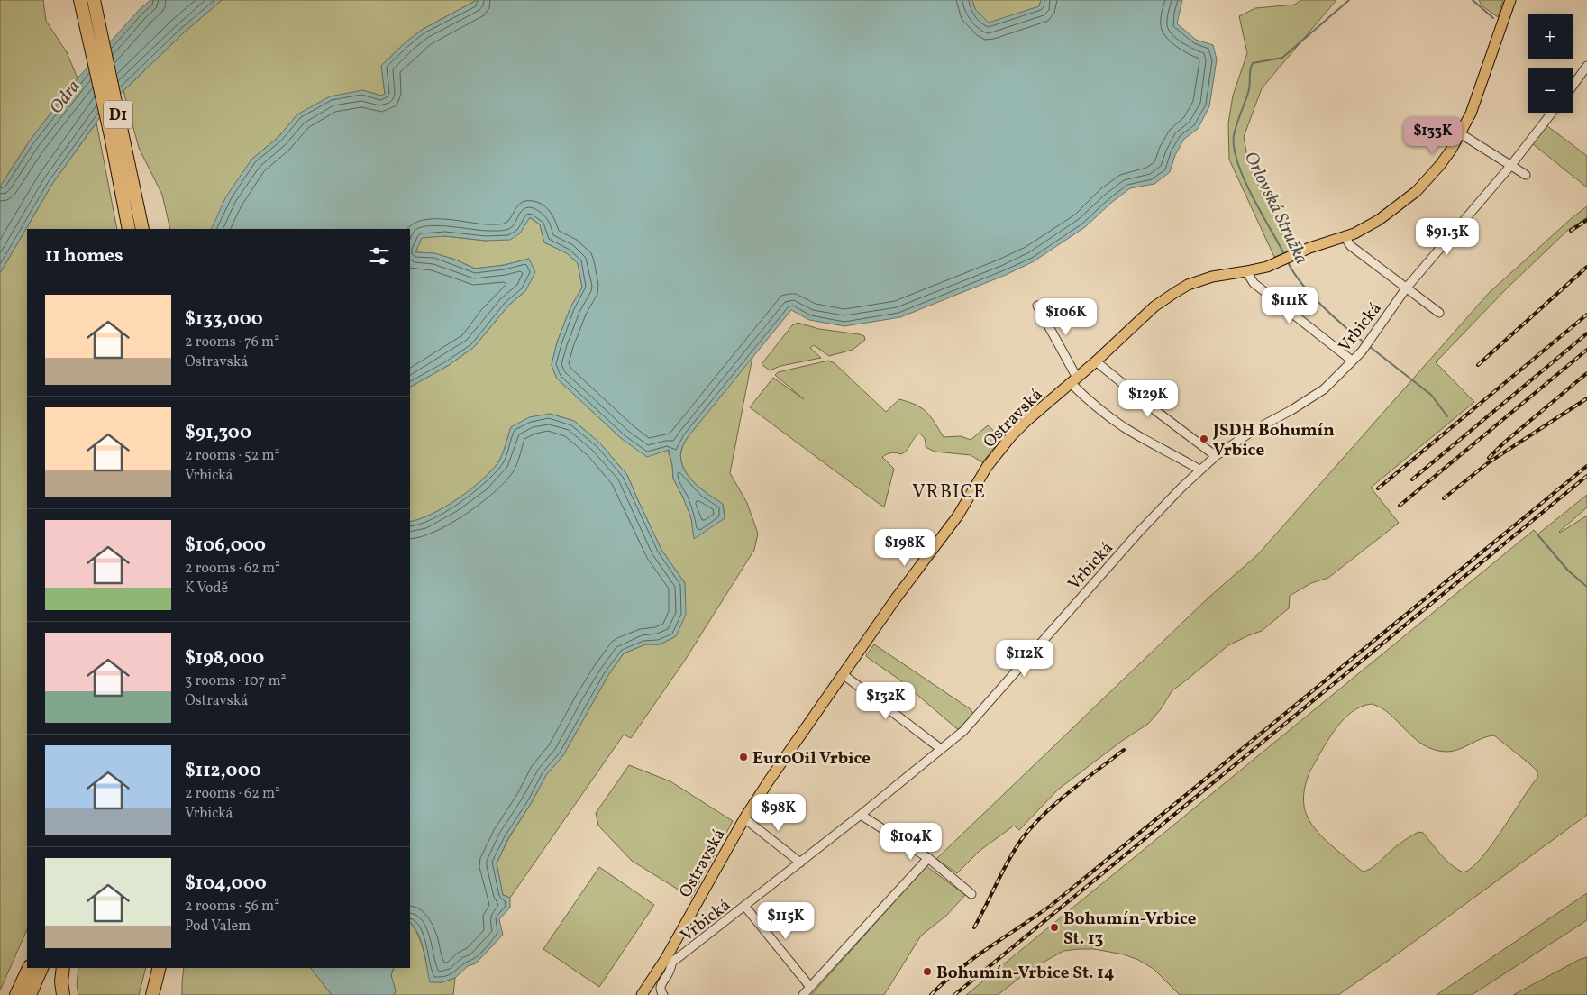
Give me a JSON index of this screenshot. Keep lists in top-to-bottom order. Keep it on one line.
{"streets":{"highway":["D1"],"main road":["Ostravská"],"street":["Vrbická"]},"crossings":[["Vrbická","Ostravská"]],"districts":["VRBICE"],"water":["Odra","Orlovská Stružka"],"places":["JSDH Bohumín Vrbice","EuroOil Vrbice","Bohumín-Vrbice St. 13","Bohumín-Vrbice St. 14"],"page":{"map_buttons":["+","−"],"price":["$133K","$91.3K","$111K","$106K","$129K","$198K","$112K","$132K","$98K","$104K","$115K"],"heading":"11 homes","list":[{"name":"$133,000","note":"2 rooms · 76 m² · Ostravská"},{"name":"$91,300","note":"2 rooms · 52 m² · Vrbická"},{"name":"$106,000","note":"2 rooms · 62 m² · K Vodě"},{"name":"$198,000","note":"3 rooms · 107 m² · Ostravská"},{"name":"$112,000","note":"2 rooms · 62 m² · Vrbická"},{"name":"$104,000","note":"2 rooms · 56 m² · Pod Valem"}]}}
